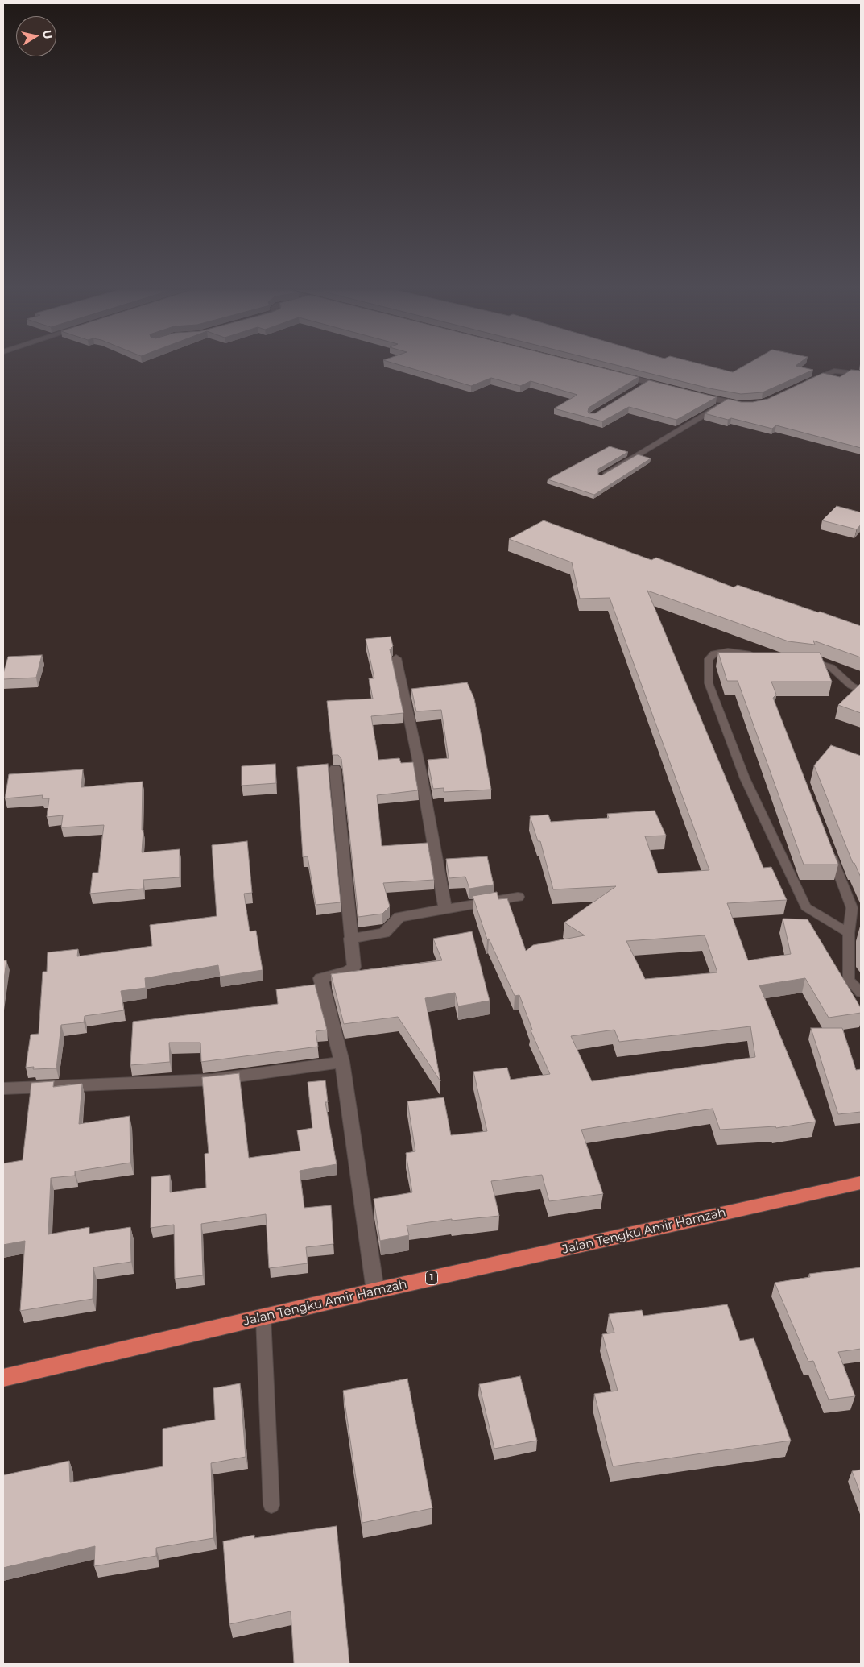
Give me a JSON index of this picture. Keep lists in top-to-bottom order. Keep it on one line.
{"streets":{"highway":["Jalan Tengku Amir Hamzah","1"]},"north":"right"}
